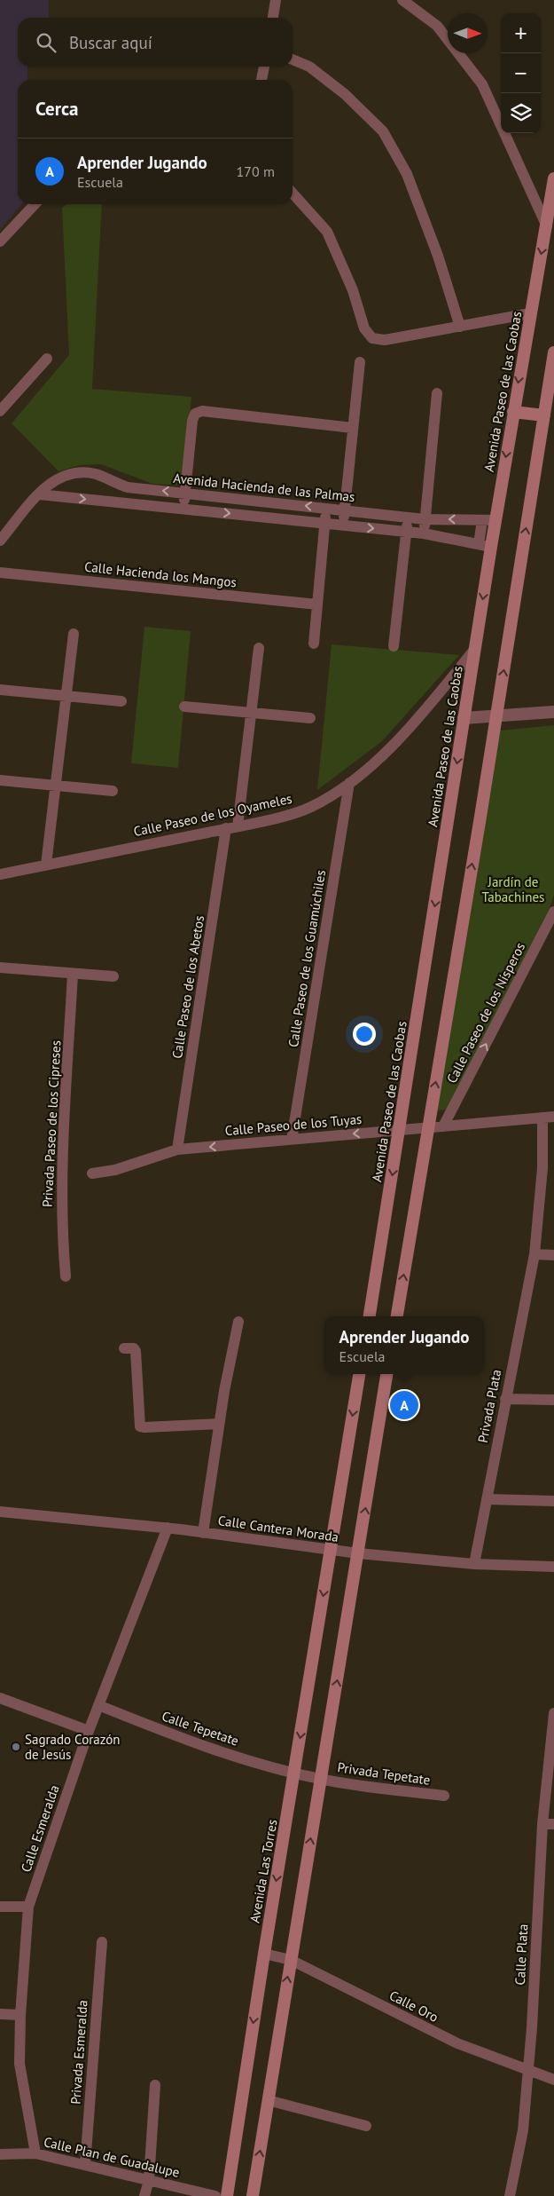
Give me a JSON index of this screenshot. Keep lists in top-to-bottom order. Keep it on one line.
{"streets":{"main road":["Avenida Paseo de las Caobas","Avenida Las Torres"],"street":["Avenida Hacienda de las Palmas","Calle Hacienda los Mangos","Calle Paseo de los Oyameles","Calle Paseo de los Guamúchiles","Calle Paseo de los Abetos","Calle Paseo de los Nísperos","Privada Paseo de los Cipreses","Calle Paseo de los Tuyas","Privada Plata","Calle Cantera Morada","Calle Tepetate","Privada Tepetate","Calle Esmeralda","Calle Plata","Calle Oro","Privada Esmeralda","Calle Plan de Guadalupe"]},"crossings":[["Avenida Paseo de las Caobas","Avenida Hacienda de las Palmas"],["Avenida Paseo de las Caobas","Calle Paseo de los Oyameles"],["Avenida Paseo de las Caobas","Calle Paseo de los Tuyas"],["Calle Paseo de los Oyameles","Calle Paseo de los Guamúchiles"],["Calle Paseo de los Oyameles","Calle Paseo de los Abetos"],["Calle Paseo de los Guamúchiles","Calle Paseo de los Tuyas"],["Calle Paseo de los Abetos","Calle Paseo de los Tuyas"],["Calle Paseo de los Nísperos","Calle Paseo de los Tuyas"],["Calle Paseo de los Tuyas","Privada Plata"],["Privada Plata","Calle Cantera Morada"],["Calle Cantera Morada","Calle Esmeralda"],["Calle Cantera Morada","Avenida Las Torres"],["Calle Tepetate","Privada Tepetate"],["Calle Tepetate","Calle Esmeralda"],["Calle Tepetate","Avenida Las Torres"],["Calle Esmeralda","Calle Plan de Guadalupe"],["Avenida Las Torres","Calle Oro"],["Calle Plata","Calle Oro"],["Privada Esmeralda","Calle Plan de Guadalupe"]],"one_way":["Calle Paseo de los Nísperos","Calle Paseo de los Tuyas"],"parks":["Jardín de Tabachines"],"places":["Sagrado Corazón de Jesús"],"north":"right","page":{"map_buttons":["+","−"],"search":"Buscar aquí","heading":"Cerca","list":[{"mark":"A","name":"Aprender Jugando","note":"Escuela","value":"170 m"}],"popup":["Aprender Jugando","Escuela"],"pins":"A"}}
